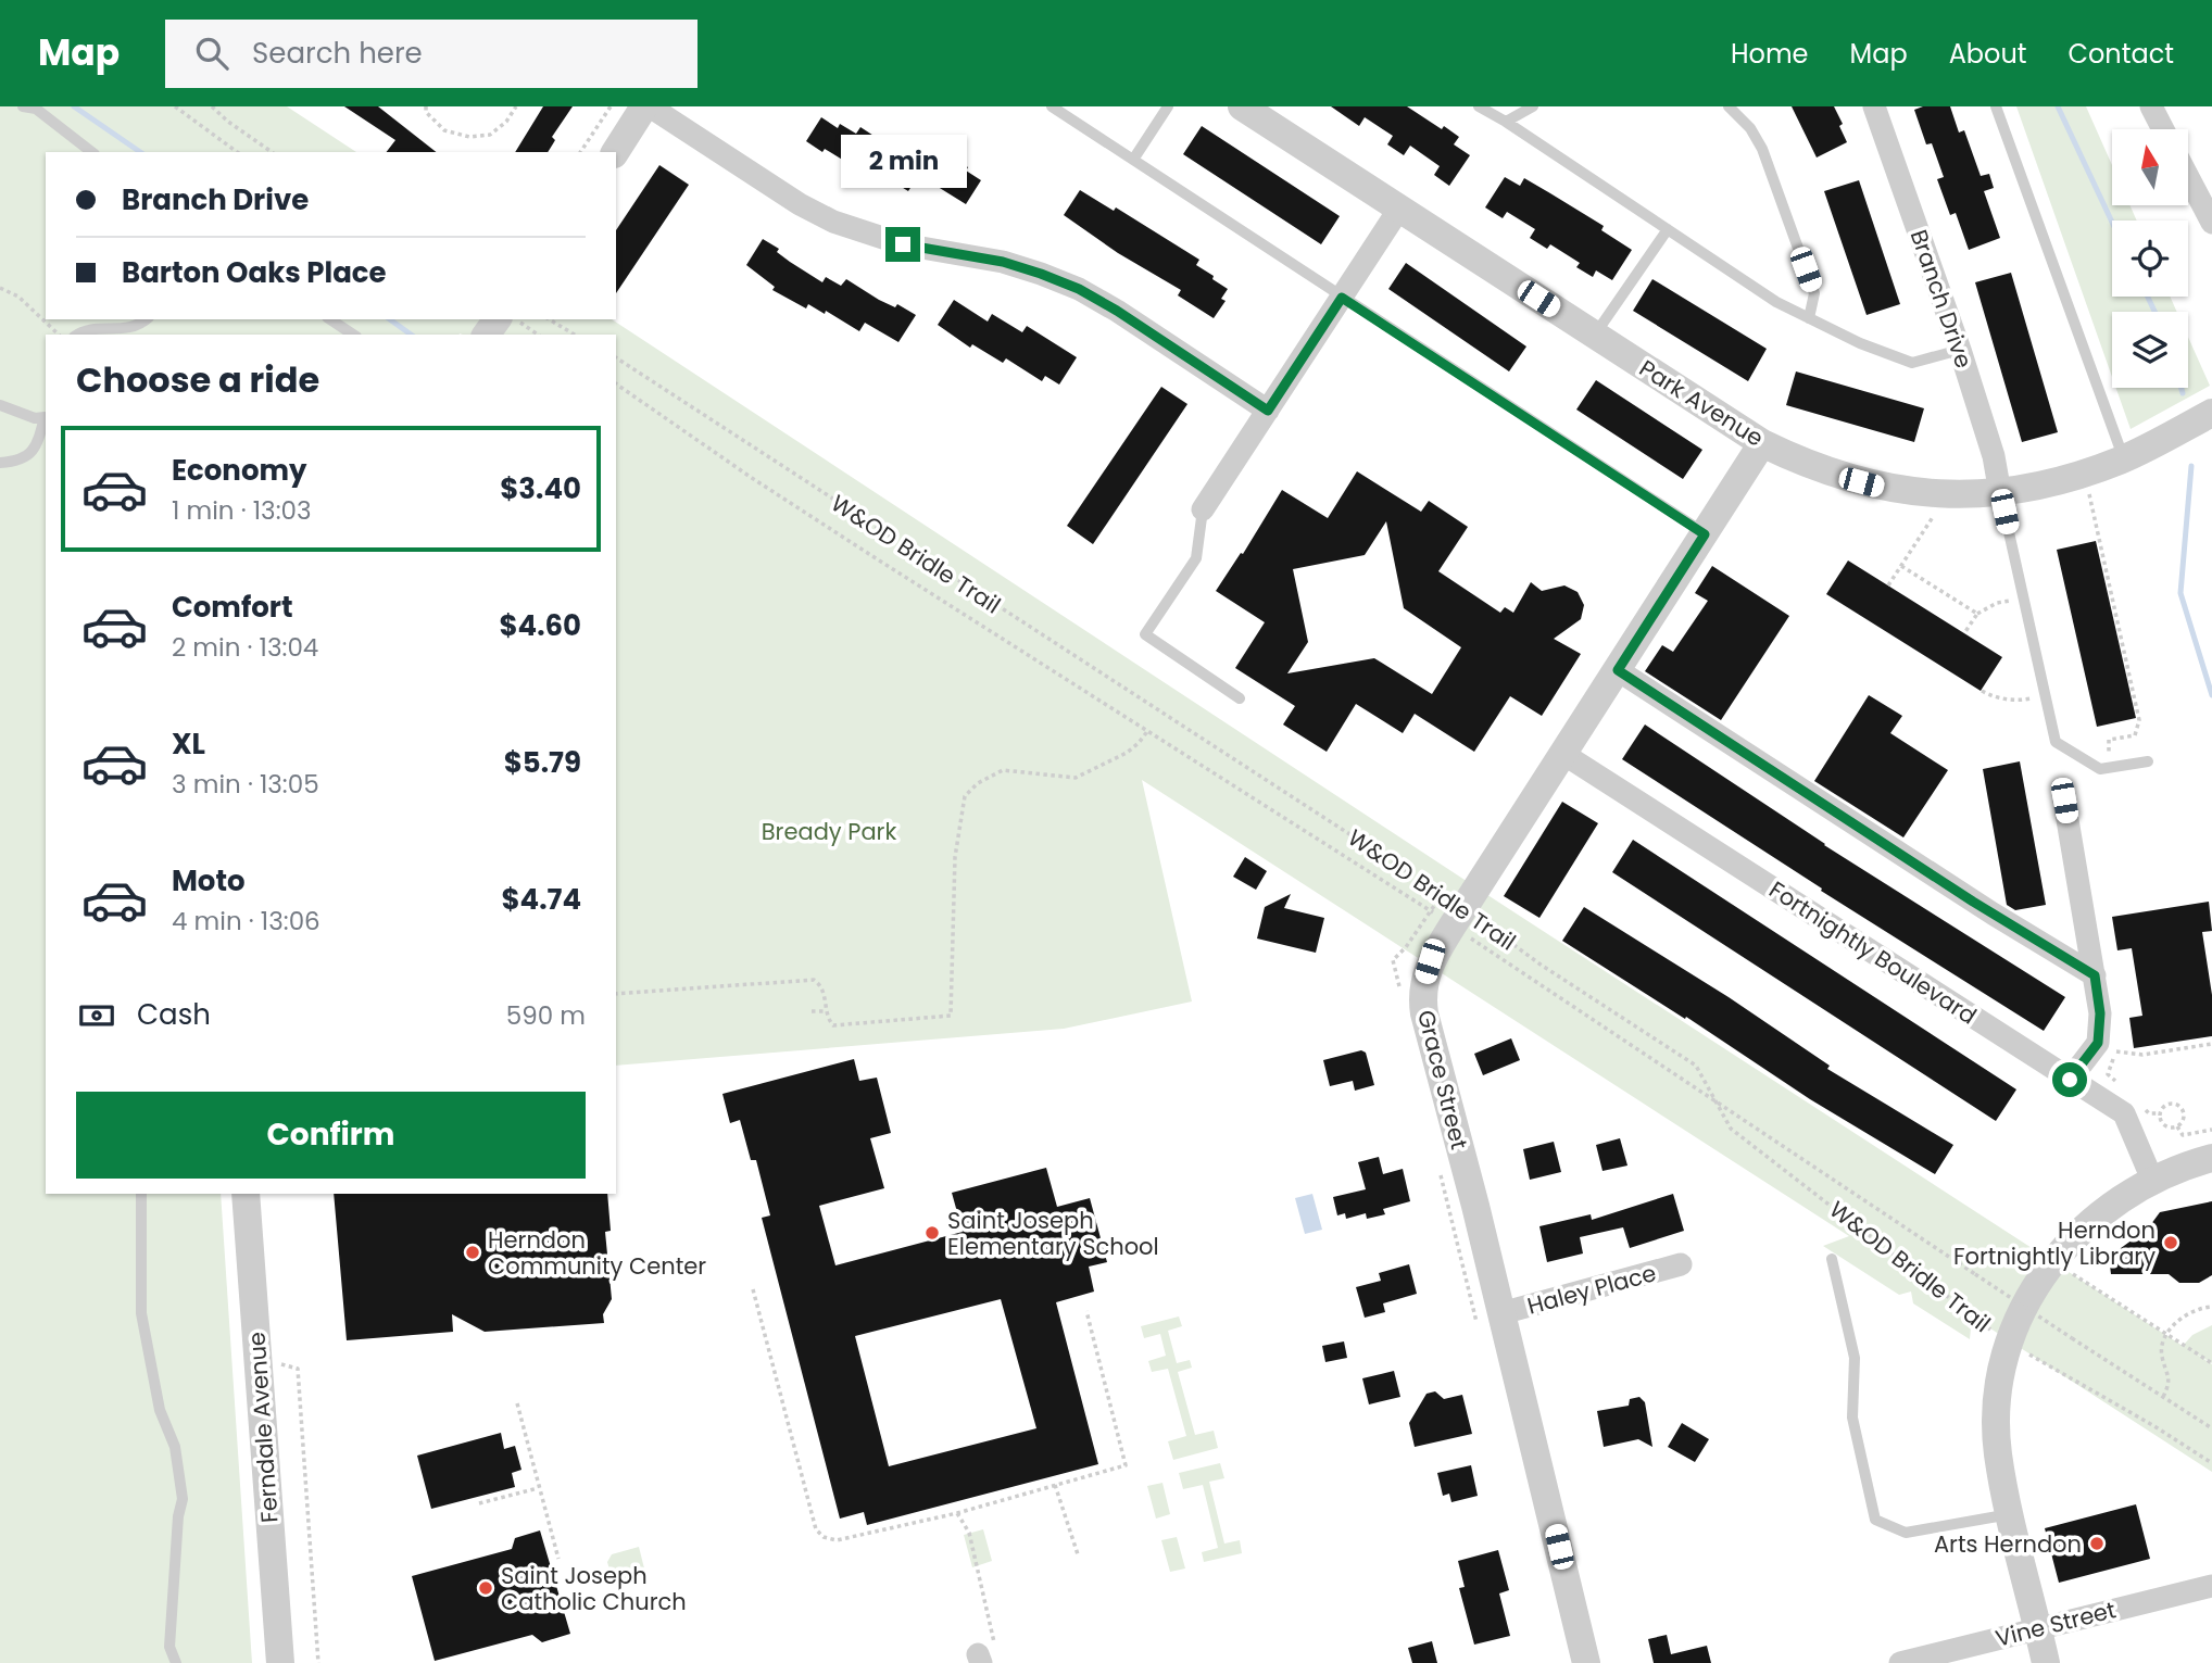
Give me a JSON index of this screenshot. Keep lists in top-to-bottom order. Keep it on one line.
{"streets":{"street":["Branch Drive","Park Avenue","Fortnightly Boulevard","Grace Street","Haley Place","Ferndale Avenue","Vine Street"],"path":["W&OD Bridle Trail"]},"crossings":[["Branch Drive","Park Avenue"],["Park Avenue","Grace Street"],["W&OD Bridle Trail","Grace Street"],["Fortnightly Boulevard","Grace Street"],["Grace Street","Haley Place"]],"parks":["Bready Park"],"places":["Saint Joseph Elementary School","Herndon Fortnightly Library","Herndon Community Center","Arts Herndon","Saint Joseph Catholic Church"],"north":"top","page":{"header":"Map","search":"Search here","nav":["Home","Map","About","Contact"],"bubble":"2 min","banner":["Branch Drive","Barton Oaks Place"],"heading":"Choose a ride","list":[{"name":"Economy","note":"1 min · 13:03","value":"$3.40"},{"name":"Comfort","note":"2 min · 13:04","value":"$4.60"},{"name":"XL","note":"3 min · 13:05","value":"$5.79"},{"name":"Moto","note":"4 min · 13:06","value":"$4.74"}],"pay":["Cash","590 m"],"buttons":"Confirm"}}
